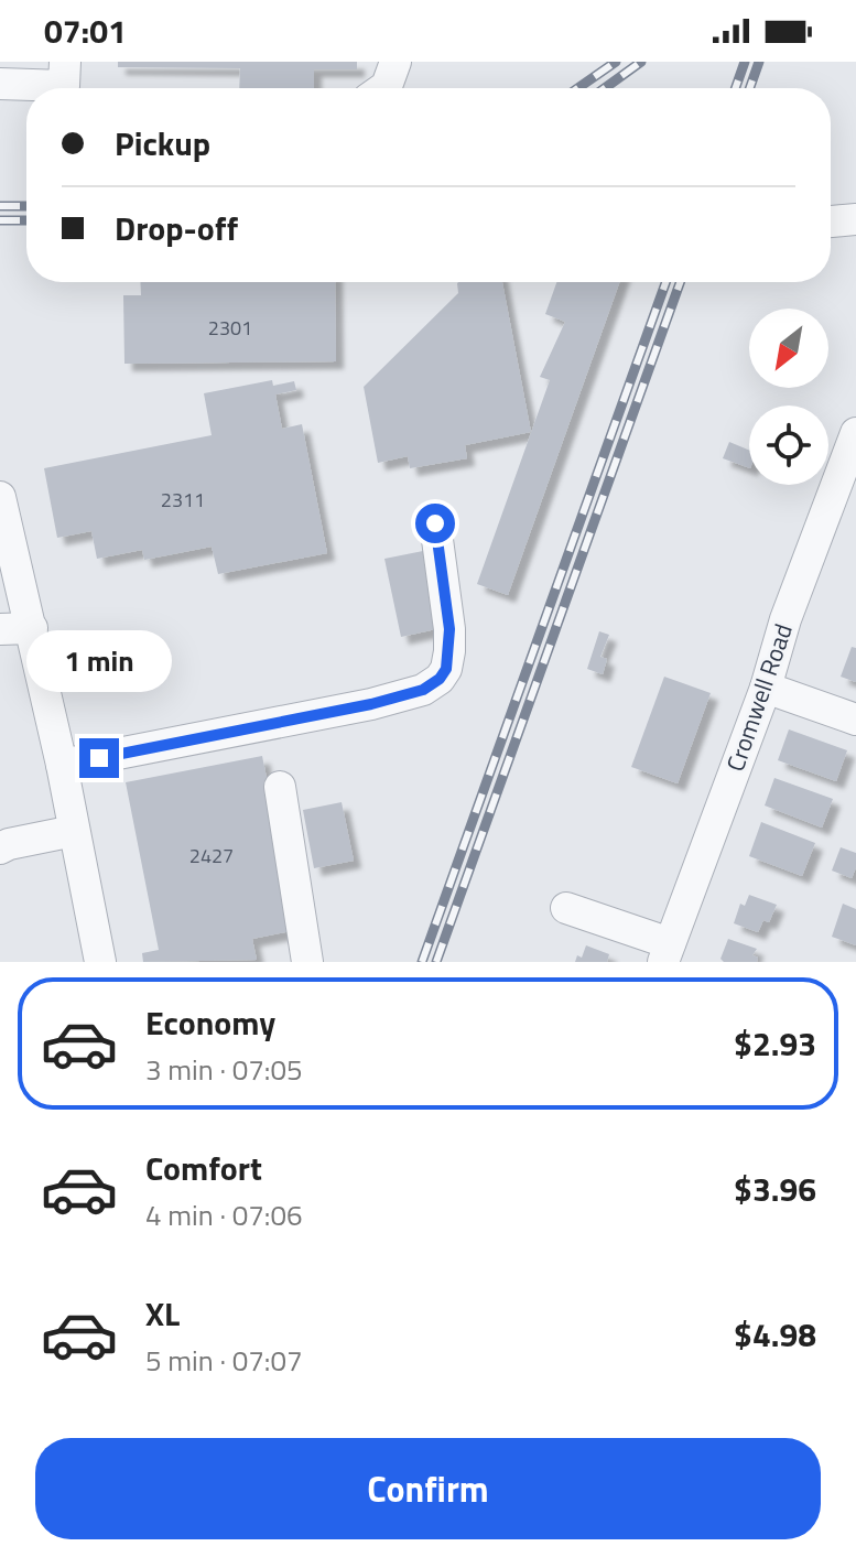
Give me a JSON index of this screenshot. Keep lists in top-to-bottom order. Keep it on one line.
{"streets":{"street":["Cromwell Road"]},"house_numbers":["2301","2311","2427"],"north":"bottom left","page":{"status":"07:01","banner":["Pickup","Drop-off"],"bubble":"1 min","list":[{"name":"Economy","note":"3 min · 07:05","value":"$2.93"},{"name":"Comfort","note":"4 min · 07:06","value":"$3.96"},{"name":"XL","note":"5 min · 07:07","value":"$4.98"}],"buttons":"Confirm"}}
